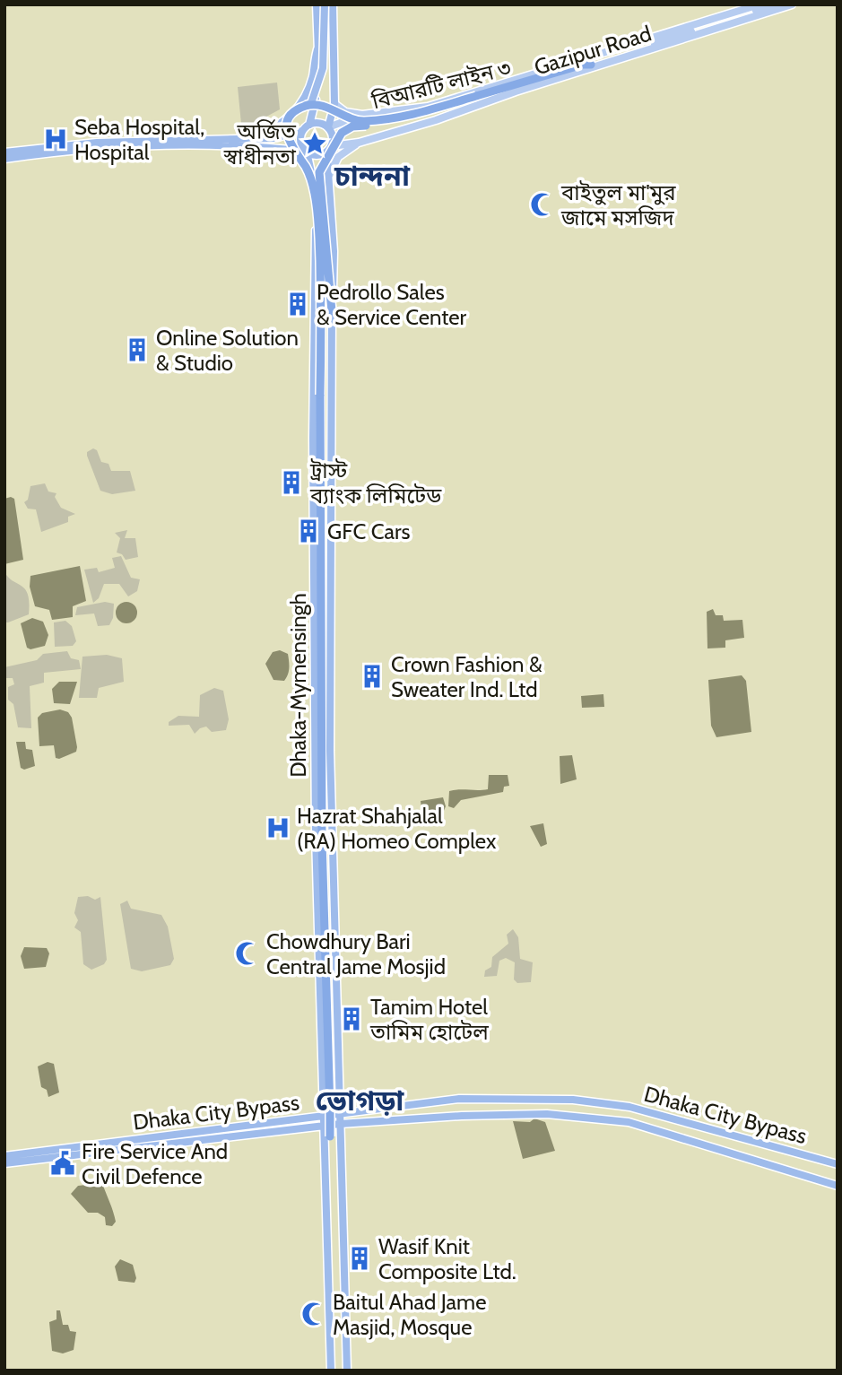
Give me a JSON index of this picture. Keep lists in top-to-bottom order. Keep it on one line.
{"streets":{"highway":["বিআরটি লাইন ৩","Dhaka-Mymensingh","Dhaka City Bypass"],"main road":["Gazipur Road"]},"crossings":[["Gazipur Road","বিআরটি লাইন ৩"],["Gazipur Road","Dhaka-Mymensingh"],["বিআরটি লাইন ৩","Dhaka-Mymensingh"],["Dhaka-Mymensingh","Dhaka City Bypass"]],"districts":["চান্দনা","ভোগড়া"],"places":{"hospital":["Seba Hospital, Hospital","Hazrat Shahjalal (RA) Homeo Complex"],"place":["অর্জিত স্বাধীনতা"],"mosque":["বাইতুল মা'মুর জামে মসজিদ","Chowdhury Bari Central Jame Mosjid","Baitul Ahad Jame Masjid, Mosque"],"building":["Pedrollo Sales & Service Center","Online Solution & Studio","ট্রাস্ট ব্যাংক লিমিটেড","GFC Cars","Crown Fashion & Sweater Ind. Ltd","Tamim Hotel তামিম হোটেল","Wasif Knit Composite Ltd."],"public building":["Fire Service And Civil Defence"]}}
